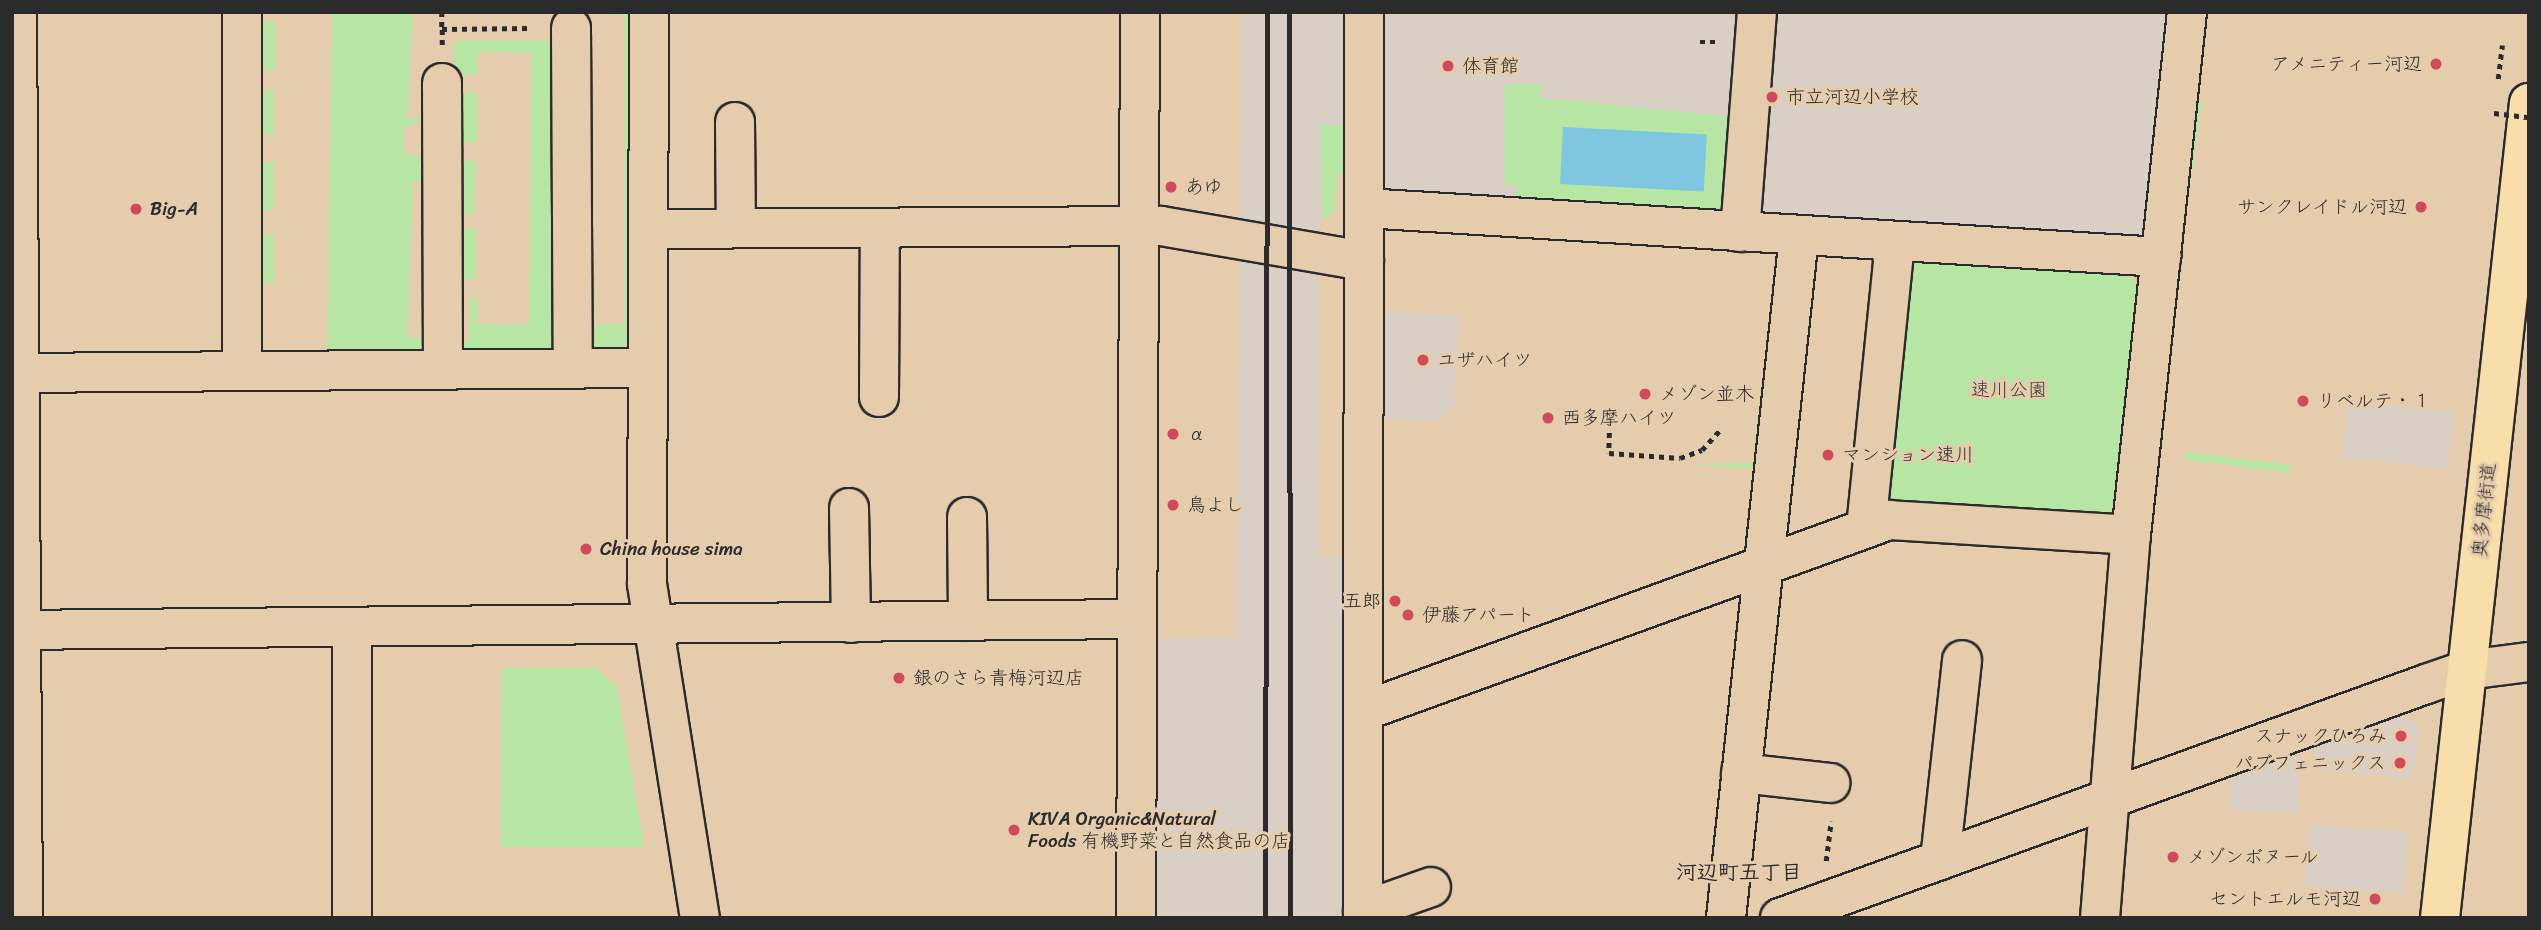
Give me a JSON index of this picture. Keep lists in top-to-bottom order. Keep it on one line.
{"streets":{"main road":["奥多摩街道"]},"districts":["河辺町五丁目"],"parks":["速川公園"],"places":["アメニティー河辺","体育館","市立河辺小学校","あゆ","サンクレイドル河辺","Big-A","ユザハイツ","メゾン並木","リベルテ・１","西多摩ハイツ","α","マンション速川","鳥よし","China house sima","五郎","伊藤アパート","銀のさら青梅河辺店","スナックひろみ","パブフェニックス","KIVA Organic&Natural Foods 有機野菜と自然食品の店","メゾンボヌール","セントエルモ河辺"]}
